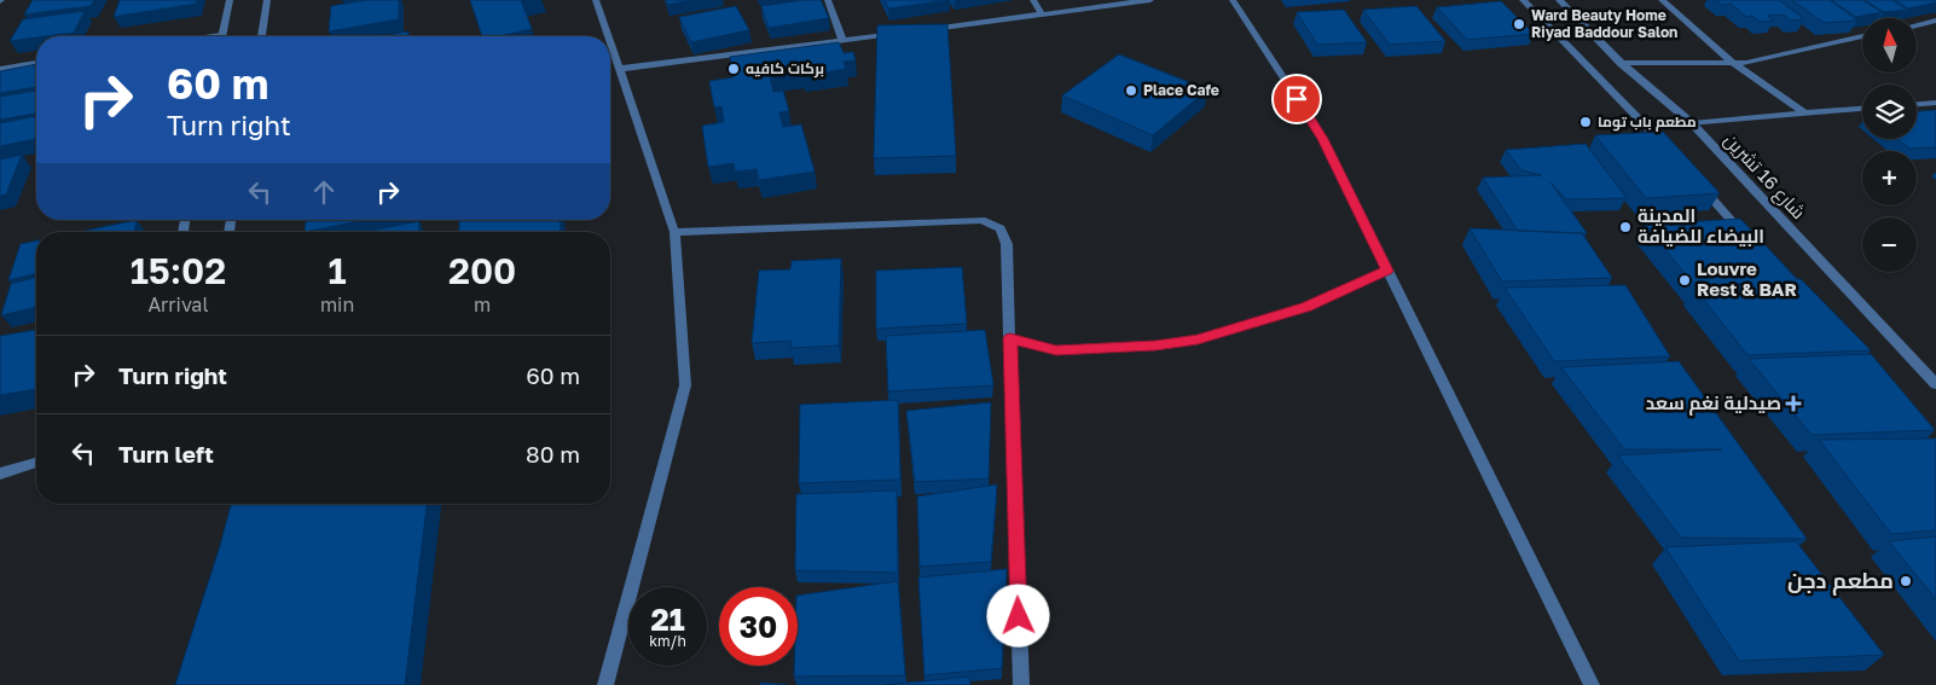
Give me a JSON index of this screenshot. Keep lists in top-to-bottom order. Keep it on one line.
{"streets":{"street":["شارع 16 تشرين"]},"places":{"other":["Ward Beauty Home Riyad Baddour Salon","بركات كافيه","Place Cafe","مطعم باب توما","المدينة البيضاء للضيافة","Louvre Rest & BAR","مطعم دجن"],"health":["صيدلية نغم سعد"]},"north":"top","page":{"map_buttons":["+","−"],"turn":["60 m","Turn right"],"eta":["15:02","Arrival","1","min","200","m"],"list":[{"name":"Turn right","value":"60 m"},{"name":"Turn left","value":"80 m"}],"speed":"21 km/h","limit":"30"}}
